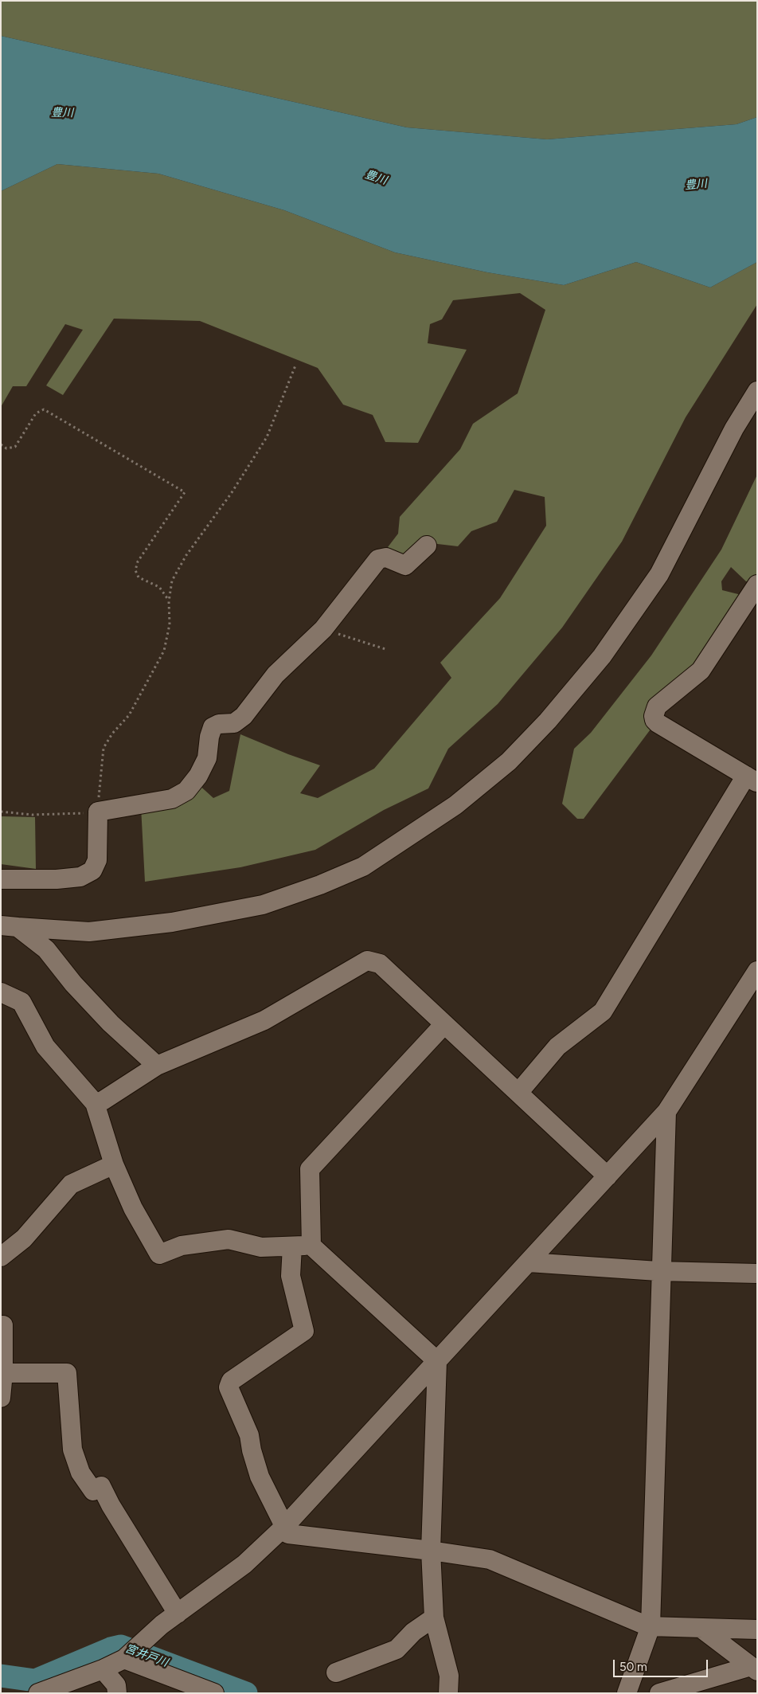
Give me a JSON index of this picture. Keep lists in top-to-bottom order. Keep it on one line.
{"water":["豊川","宮井戸川"],"scale_bar":"50 m"}
